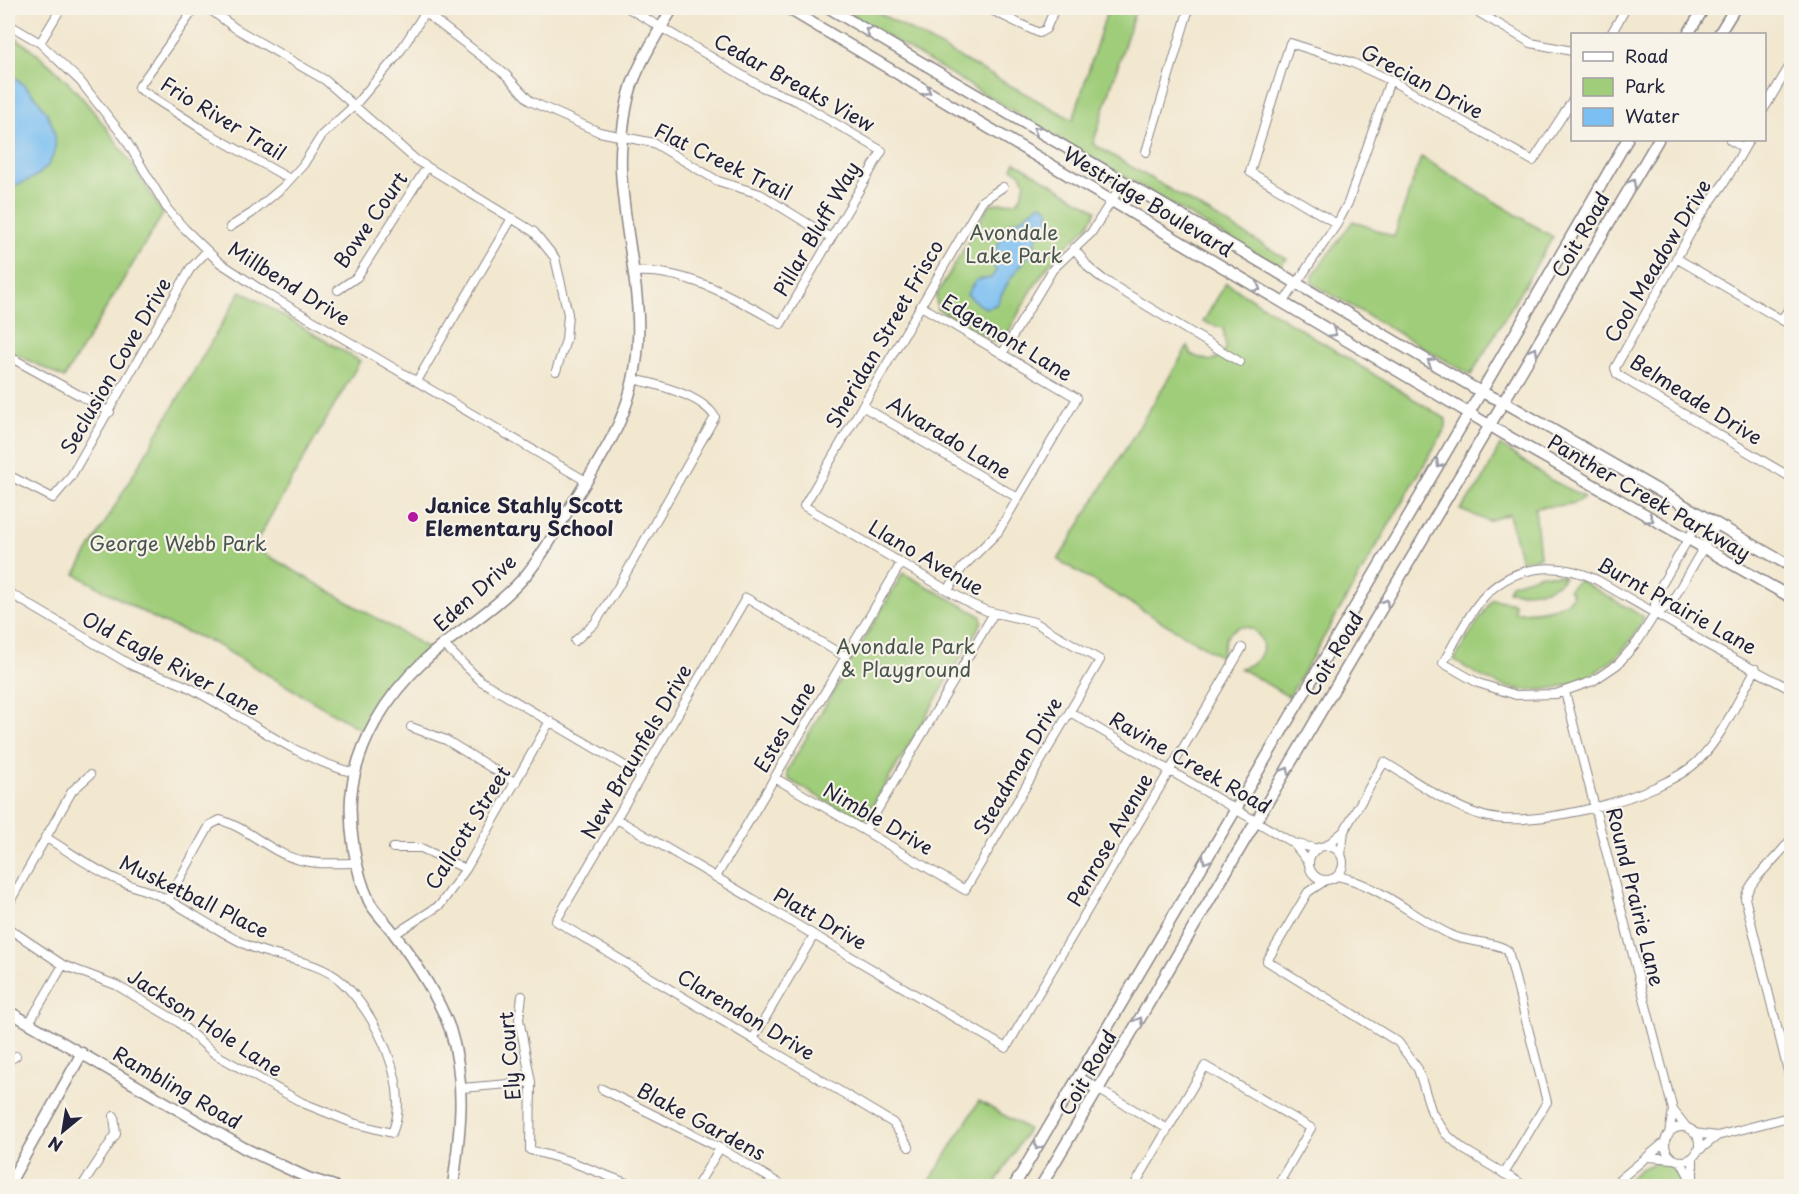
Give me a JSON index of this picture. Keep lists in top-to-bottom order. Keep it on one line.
{"streets":{"main road":["Westridge Boulevard","Coit Road","Panther Creek Parkway","Eden Drive","Rambling Road"],"street":["Grecian Drive","Cedar Breaks View","Frio River Trail","Flat Creek Trail","Bowe Court","Pillar Bluff Way","Cool Meadow Drive","Millbend Drive","Sheridan Street Frisco","Edgemont Lane","Seclusion Cove Drive","Belmeade Drive","Alvarado Lane","Llano Avenue","Burnt Prairie Lane","Old Eagle River Lane","Estes Lane","New Braunfels Drive","Ravine Creek Road","Steadman Drive","Nimble Drive","Callcott Street","Penrose Avenue","Musketball Place","Round Prairie Lane","Platt Drive","Clarendon Drive","Jackson Hole Lane","Ely Court","Blake Gardens"]},"crossings":[["Cedar Breaks View","Pillar Bluff Way"],["Cedar Breaks View","Eden Drive"],["Flat Creek Trail","Pillar Bluff Way"],["Flat Creek Trail","Eden Drive"],["Westridge Boulevard","Coit Road"],["Westridge Boulevard","Panther Creek Parkway"],["Pillar Bluff Way","Eden Drive"],["Coit Road","Panther Creek Parkway"],["Coit Road","Ravine Creek Road"],["Cool Meadow Drive","Belmeade Drive"],["Millbend Drive","Seclusion Cove Drive"],["Millbend Drive","Eden Drive"],["Sheridan Street Frisco","Edgemont Lane"],["Sheridan Street Frisco","Alvarado Lane"],["Sheridan Street Frisco","Llano Avenue"],["Edgemont Lane","Alvarado Lane"],["Llano Avenue","Estes Lane"],["Llano Avenue","Steadman Drive"],["Eden Drive","Old Eagle River Lane"],["Eden Drive","Callcott Street"],["Burnt Prairie Lane","Round Prairie Lane"],["Estes Lane","New Braunfels Drive"],["Estes Lane","Nimble Drive"],["Estes Lane","Platt Drive"],["New Braunfels Drive","Platt Drive"],["New Braunfels Drive","Clarendon Drive"],["Ravine Creek Road","Steadman Drive"],["Ravine Creek Road","Penrose Avenue"],["Steadman Drive","Nimble Drive"],["Penrose Avenue","Platt Drive"],["Musketball Place","Jackson Hole Lane"]],"parks":["Avondale Lake Park","George Webb Park","Avondale Park & Playground"],"places":["Janice Stahly Scott Elementary School"],"legend":["Road","Park","Water"],"north":"bottom left"}
